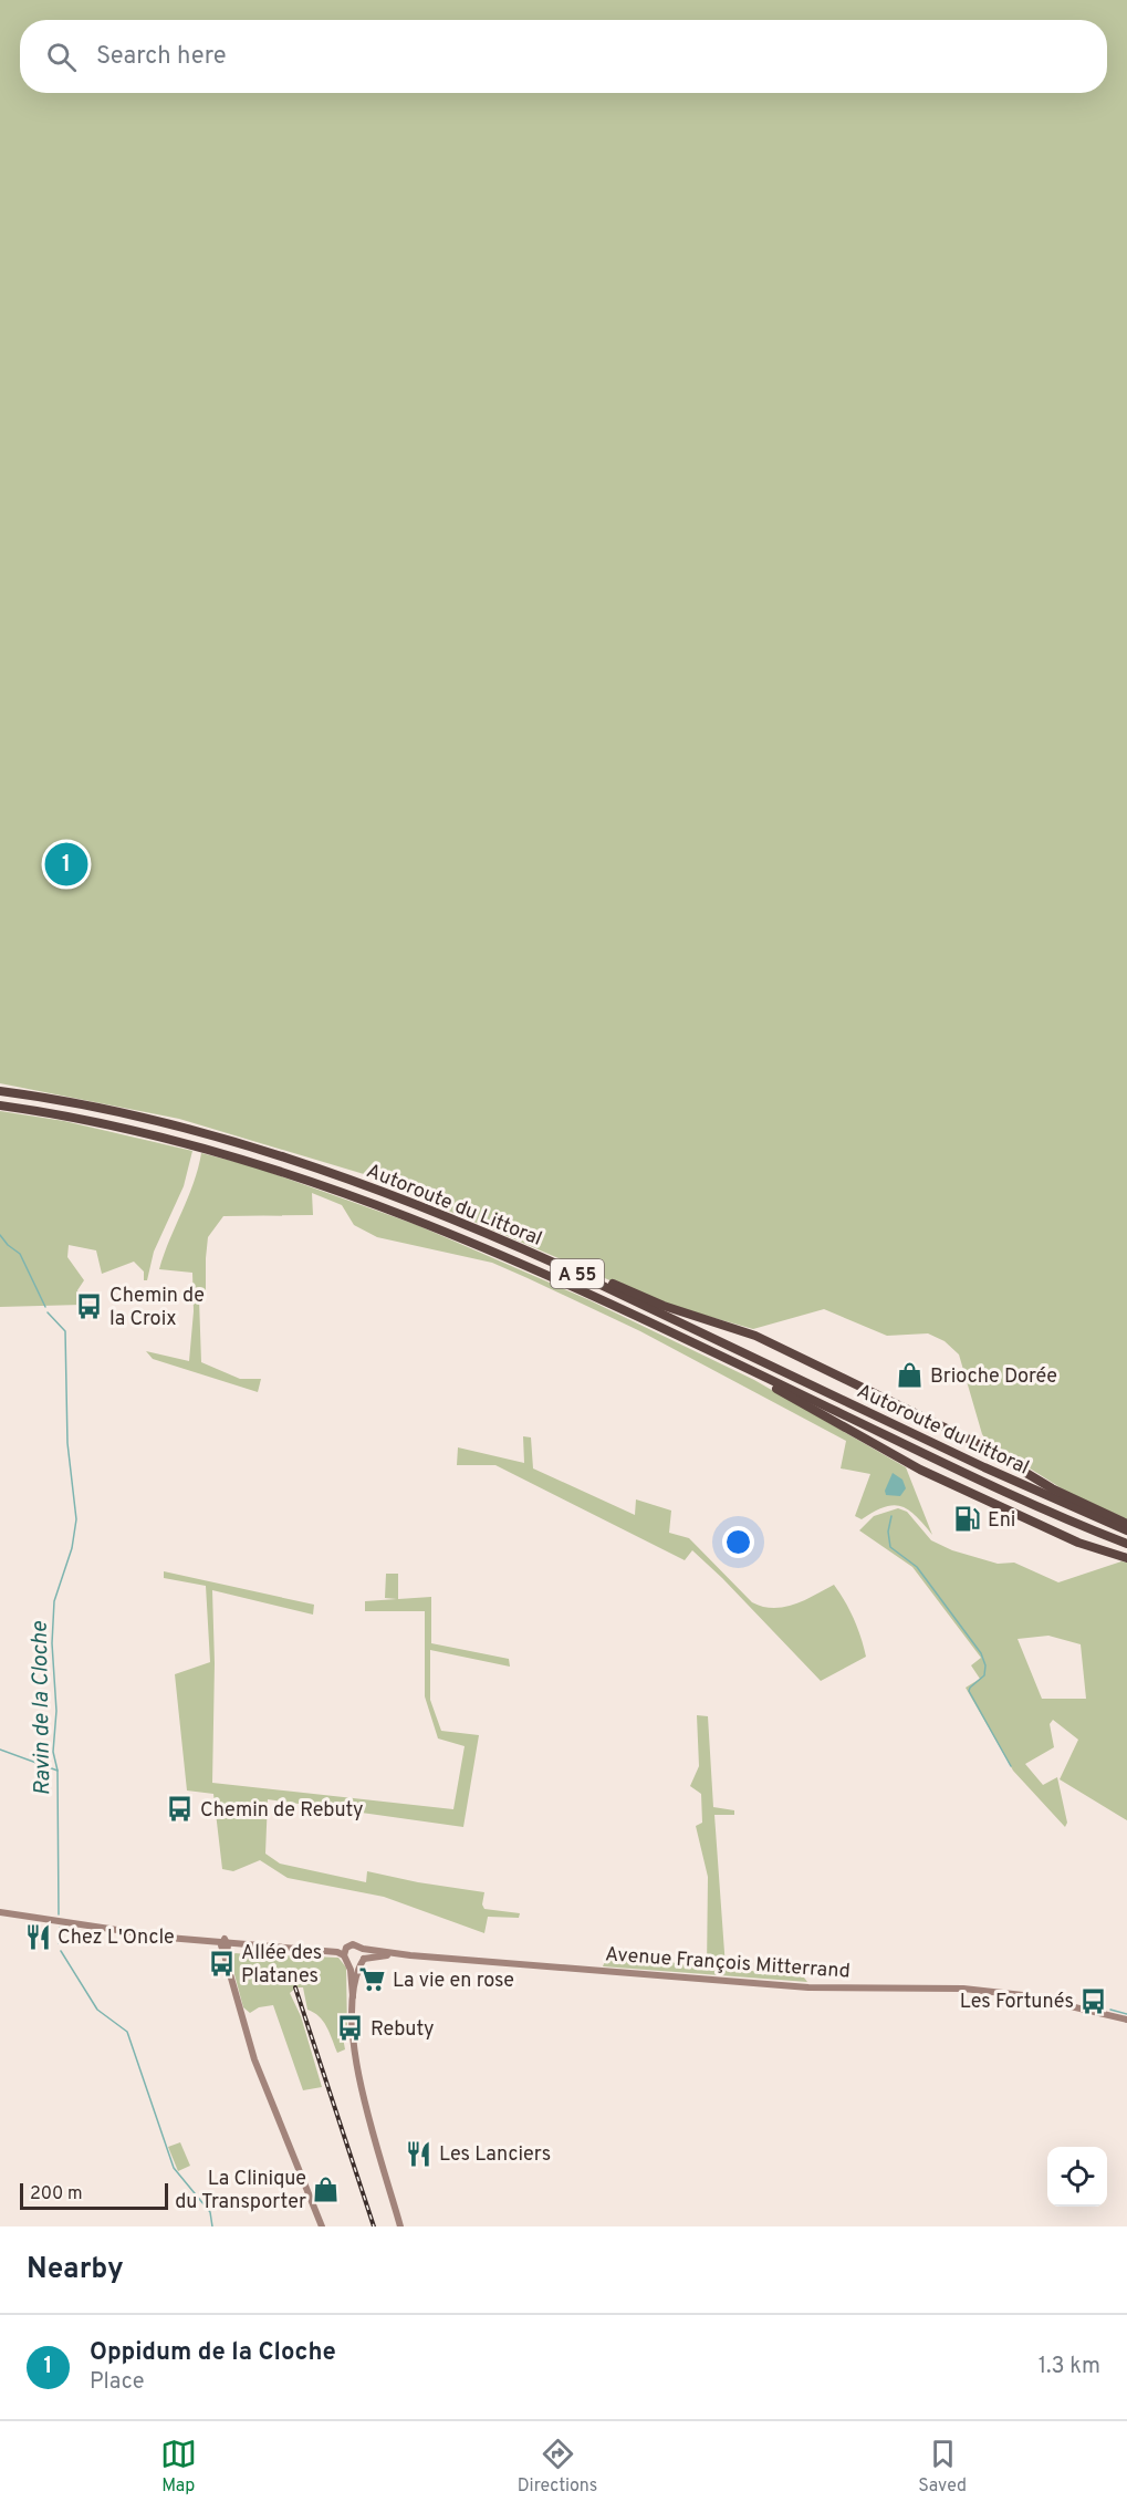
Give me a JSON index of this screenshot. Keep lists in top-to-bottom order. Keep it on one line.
{"streets":{"highway":["Autoroute du Littoral","A 55"],"main road":["Avenue François Mitterrand"]},"water":["Ravin de la Cloche"],"places":{"bus stop":["Chemin de la Croix","Chemin de Rebuty","Allée des Platanes","Les Fortunés","Rebuty"],"shop":["Brioche Dorée","La Clinique du Transporter"],"fuel station":["Eni"],"restaurant":["Chez L'Oncle","Les Lanciers"],"supermarket":["La vie en rose"]},"scale_bar":"200 m","page":{"search":"Search here","pins":"1","scale":"200 m","heading":"Nearby","list":[{"mark":"1","name":"Oppidum de la Cloche","note":"Place","value":"1.3 km"}],"nav":["Map","Directions","Saved"]}}
